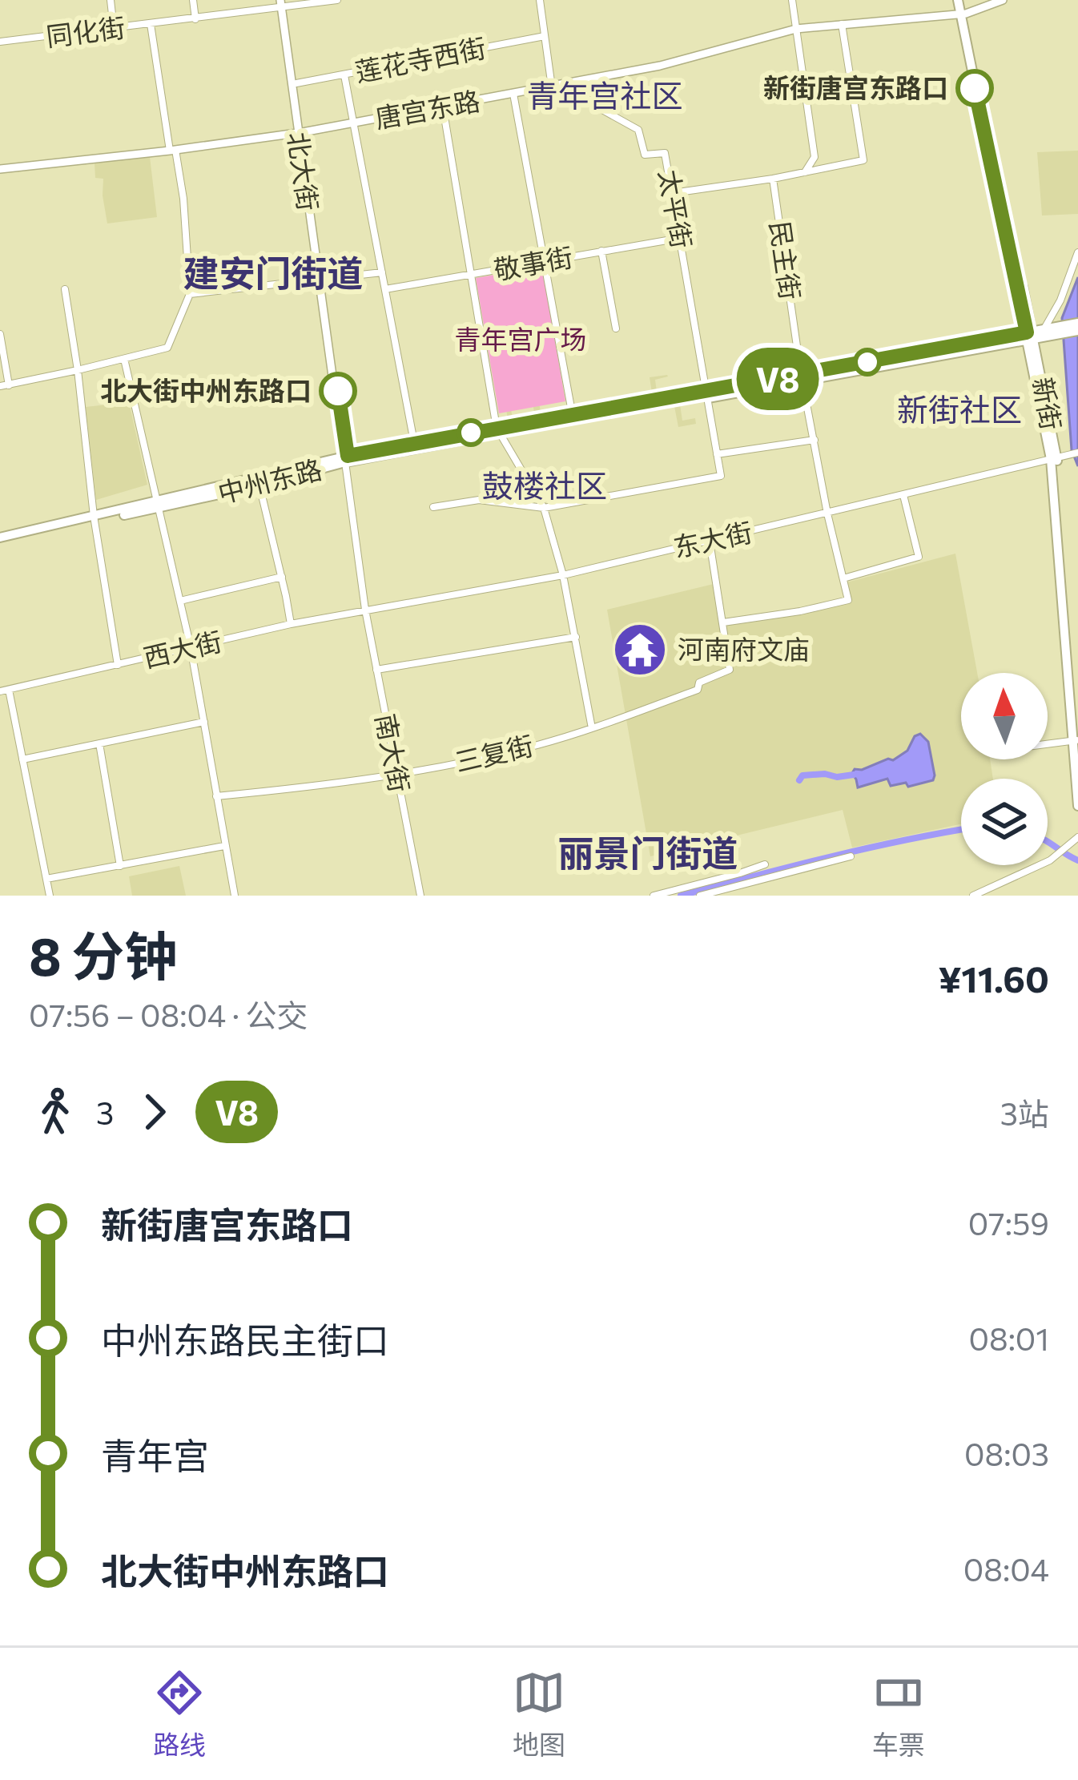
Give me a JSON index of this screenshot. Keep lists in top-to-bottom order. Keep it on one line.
{"streets":{"main road":["新街","中州东路"],"street":["同化街","莲花寺西街","唐宫东路","北大街","太平街","民主街","敬事街","东大街","西大街","南大街","三复街"]},"crossings":[["同化街","北大街"],["莲花寺西街","北大街"],["唐宫东路","北大街"],["唐宫东路","太平街"],["唐宫东路","新街"],["北大街","中州东路"],["北大街","南大街"],["太平街","敬事街"],["太平街","中州东路"],["民主街","中州东路"],["民主街","东大街"],["民主街","三复街"],["新街","中州东路"],["新街","东大街"],["中州东路","南大街"],["东大街","西大街"],["东大街","南大街"],["西大街","南大街"],["南大街","三复街"]],"districts":["青年宫社区","建安门街道","新街社区","鼓楼社区","丽景门街道"],"parks":["青年宫广场"],"places":{"other":["新街唐宫东路口","北大街中州东路口"],"temple":["河南府文庙"]},"lines":["bus line V8"],"north":"top","page":{"on_map":"V8","heading":["8 分钟","07:56 – 08:04 · 公交","¥11.60"],"legs":["3","V8","3站"],"list":[{"name":"新街唐宫东路口","value":"07:59"},{"name":"中州东路民主街口","value":"08:01"},{"name":"青年宫","value":"08:03"},{"name":"北大街中州东路口","value":"08:04"}],"tabs":["路线","地图","车票"]}}
